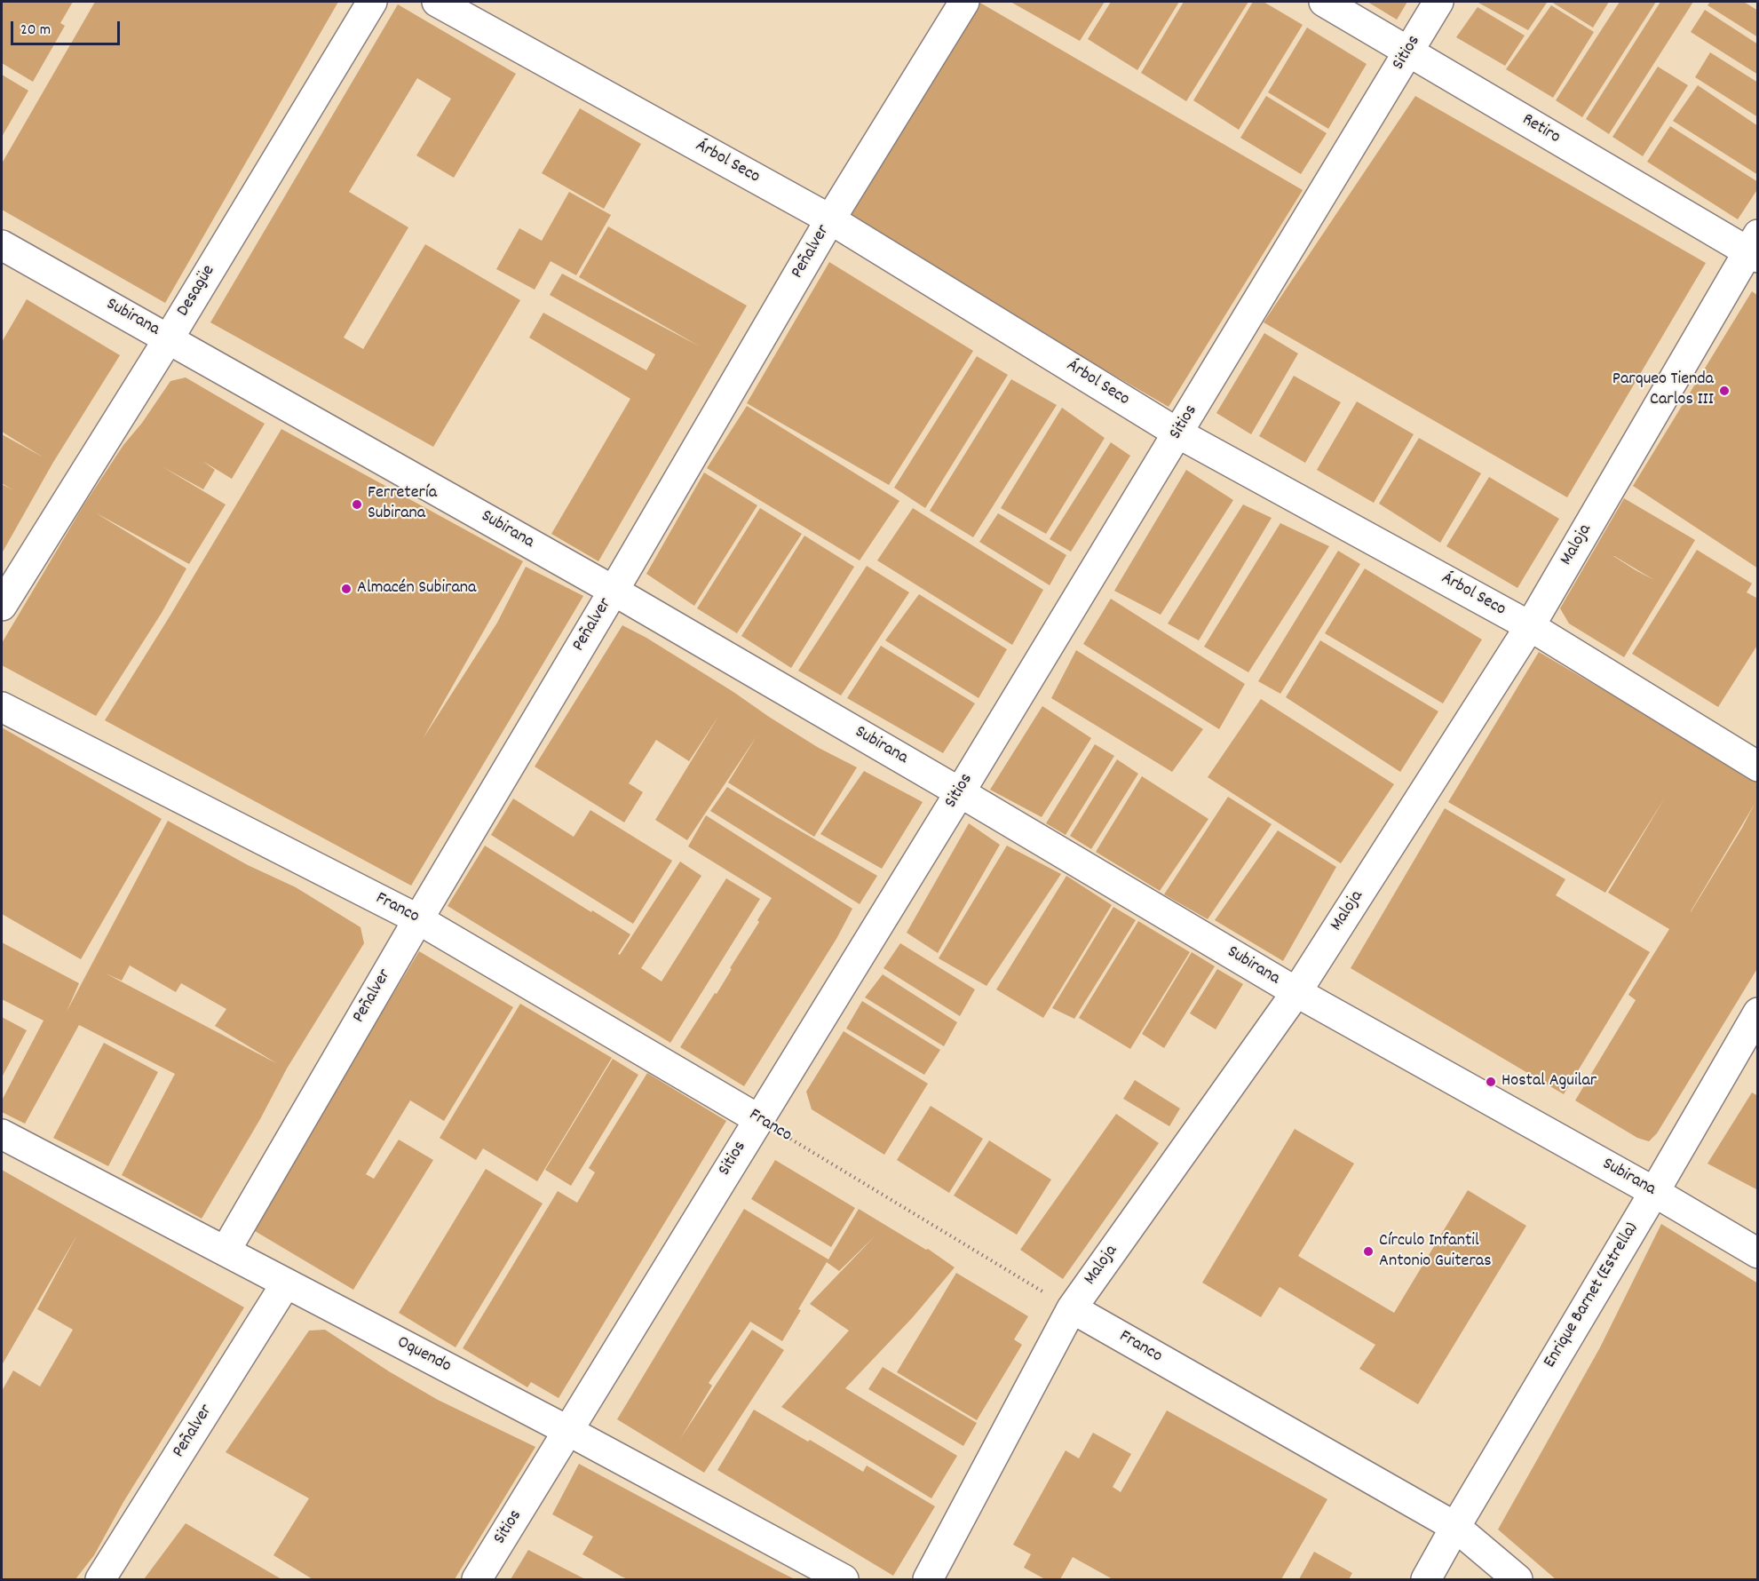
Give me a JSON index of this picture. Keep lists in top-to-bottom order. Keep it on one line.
{"streets":{"street":["Sitios","Retiro","Árbol Seco","Peñalver","Desagüe","Subirana","Maloja","Franco","Enrique Barnet (Estrella)","Oquendo"]},"crossings":[["Sitios","Retiro"],["Sitios","Árbol Seco"],["Sitios","Subirana"],["Sitios","Franco"],["Sitios","Oquendo"],["Retiro","Maloja"],["Árbol Seco","Peñalver"],["Árbol Seco","Maloja"],["Peñalver","Subirana"],["Peñalver","Franco"],["Peñalver","Oquendo"],["Desagüe","Subirana"],["Subirana","Maloja"],["Subirana","Enrique Barnet (Estrella)"],["Maloja","Franco"],["Franco","Enrique Barnet (Estrella)"]],"places":["Parqueo Tienda Carlos III","Ferretería Subirana","Almacén Subirana","Hostal Aguilar","Círculo Infantil Antonio Guiteras"],"scale_bar":"20 m"}
